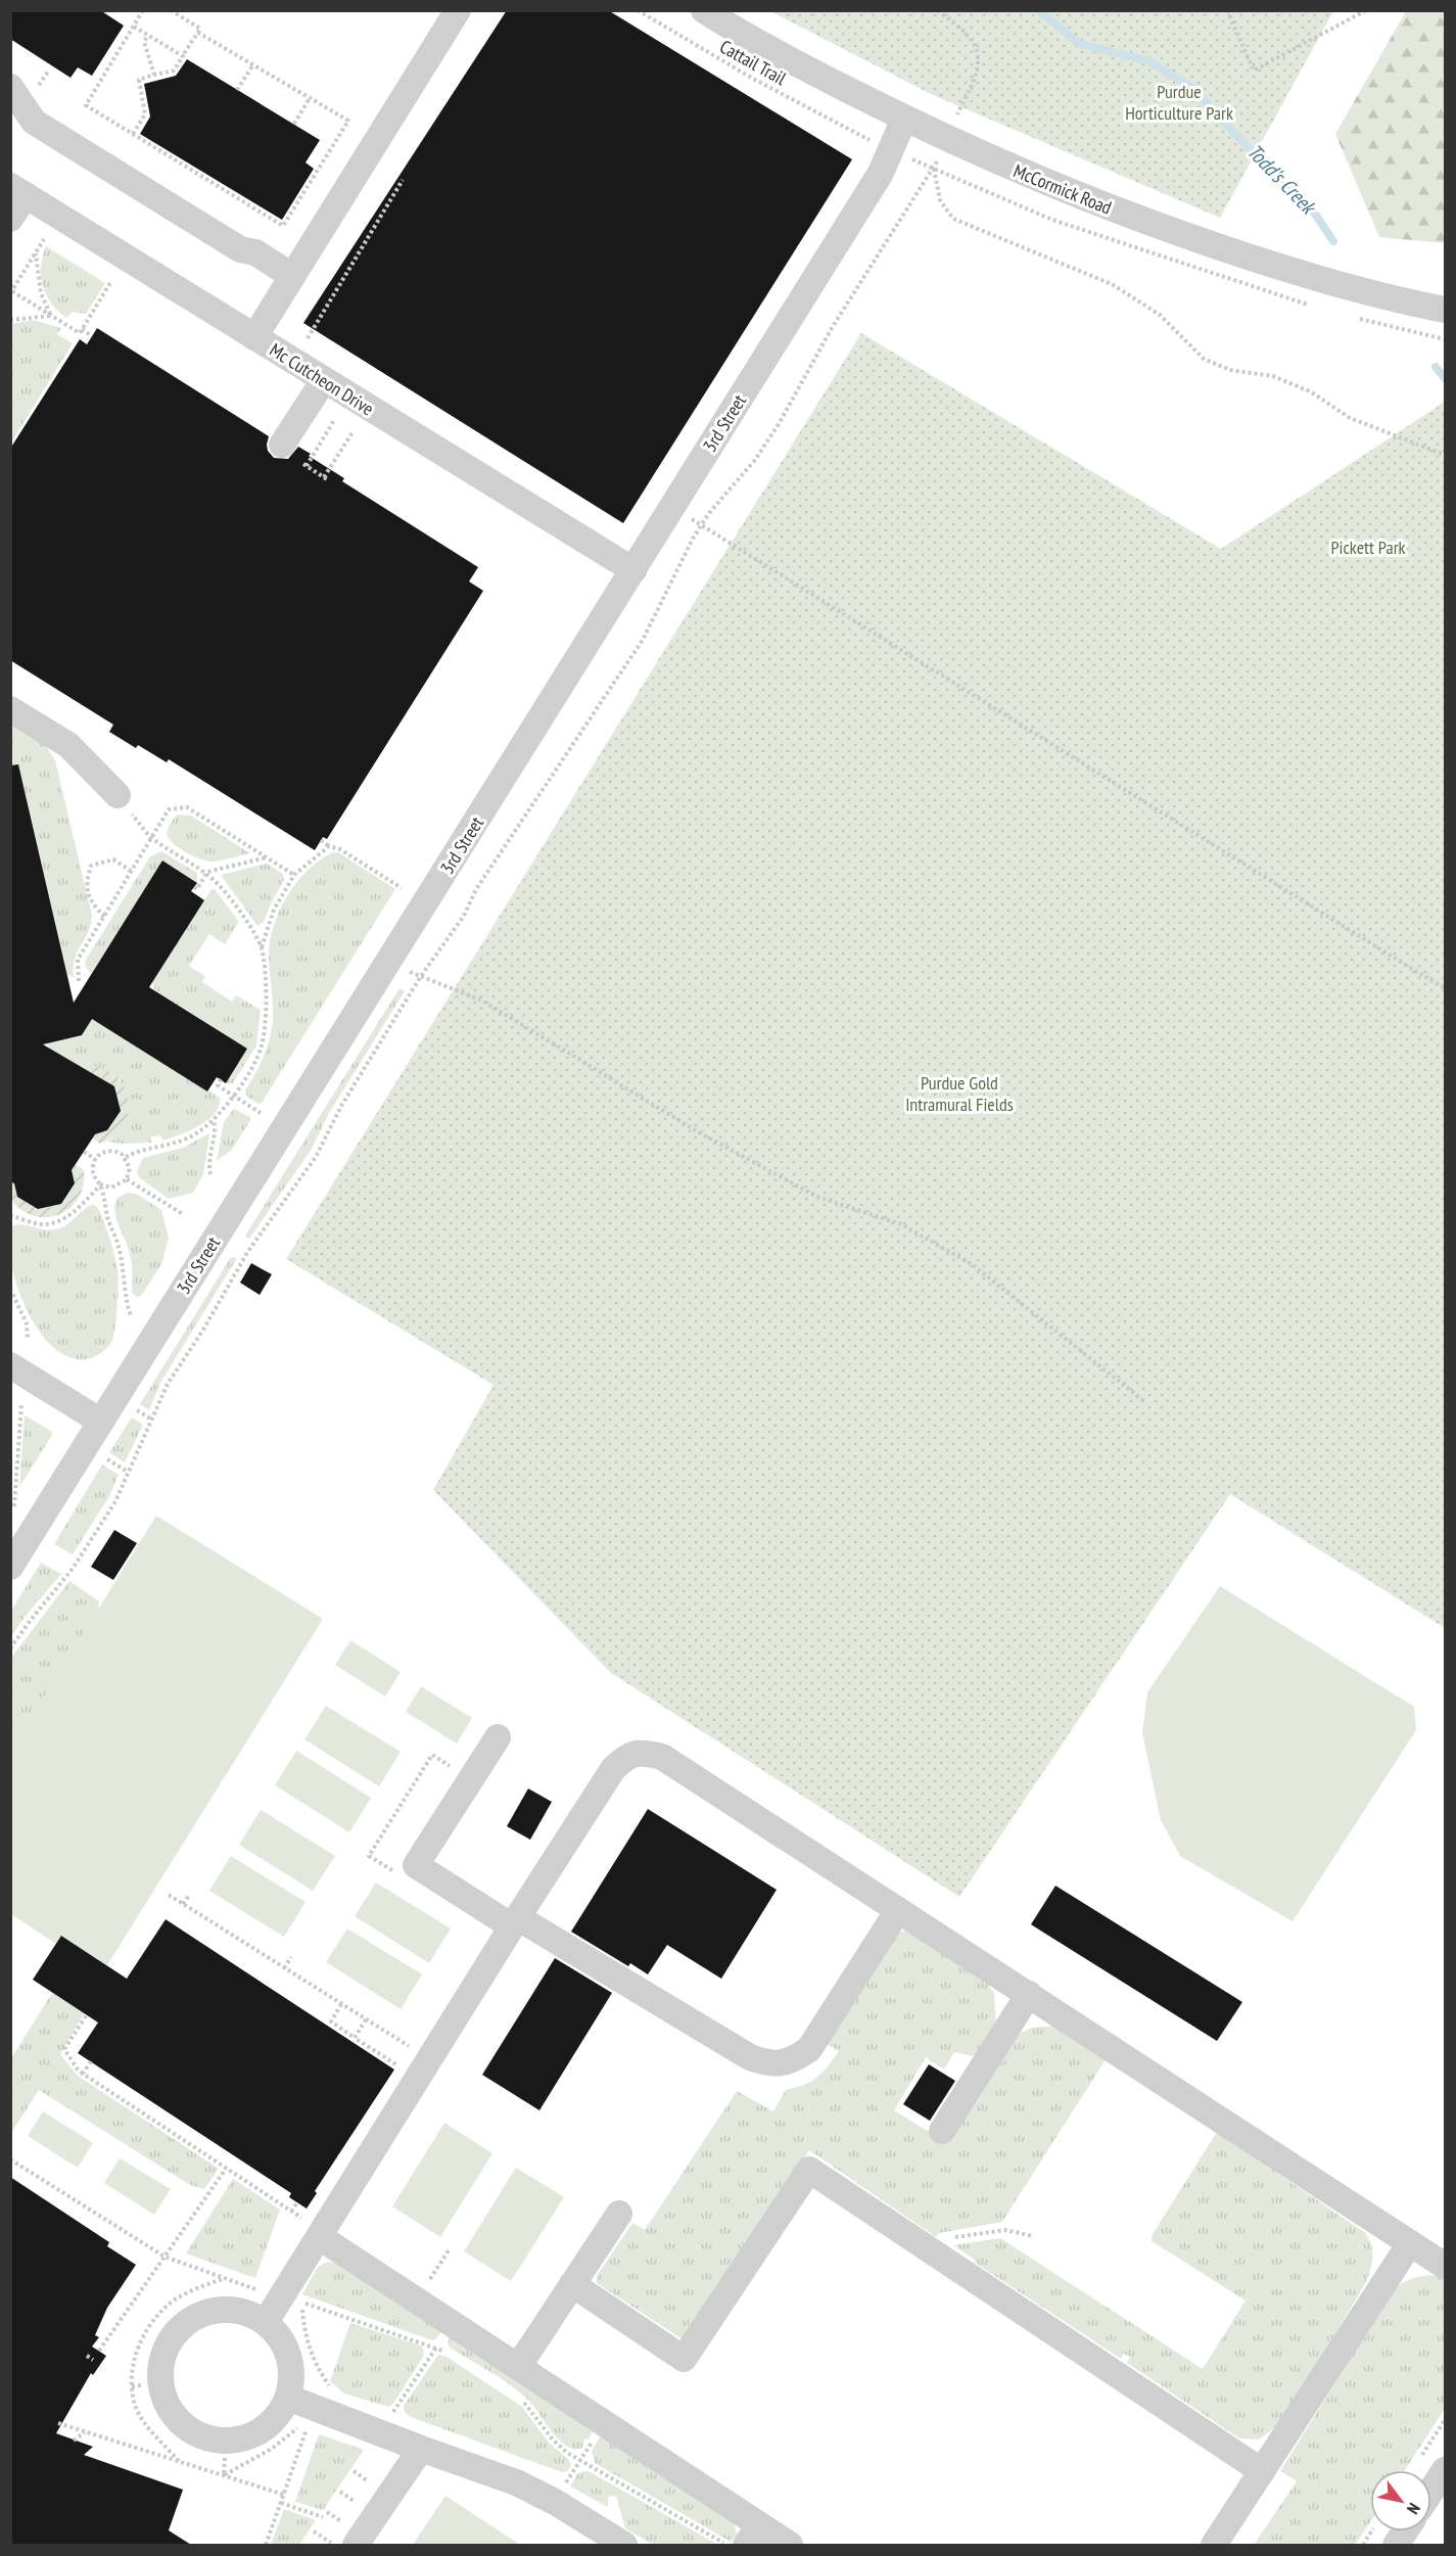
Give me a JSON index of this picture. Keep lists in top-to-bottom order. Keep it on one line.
{"streets":{"street":["McCormick Road","Mc Cutcheon Drive","3rd Street"],"path":["Cattail Trail"]},"crossings":[["McCormick Road","3rd Street"],["Mc Cutcheon Drive","3rd Street"]],"water":["Todd's Creek"],"parks":["Purdue Horticulture Park","Pickett Park","Purdue Gold Intramural Fields"],"north":"bottom right"}
